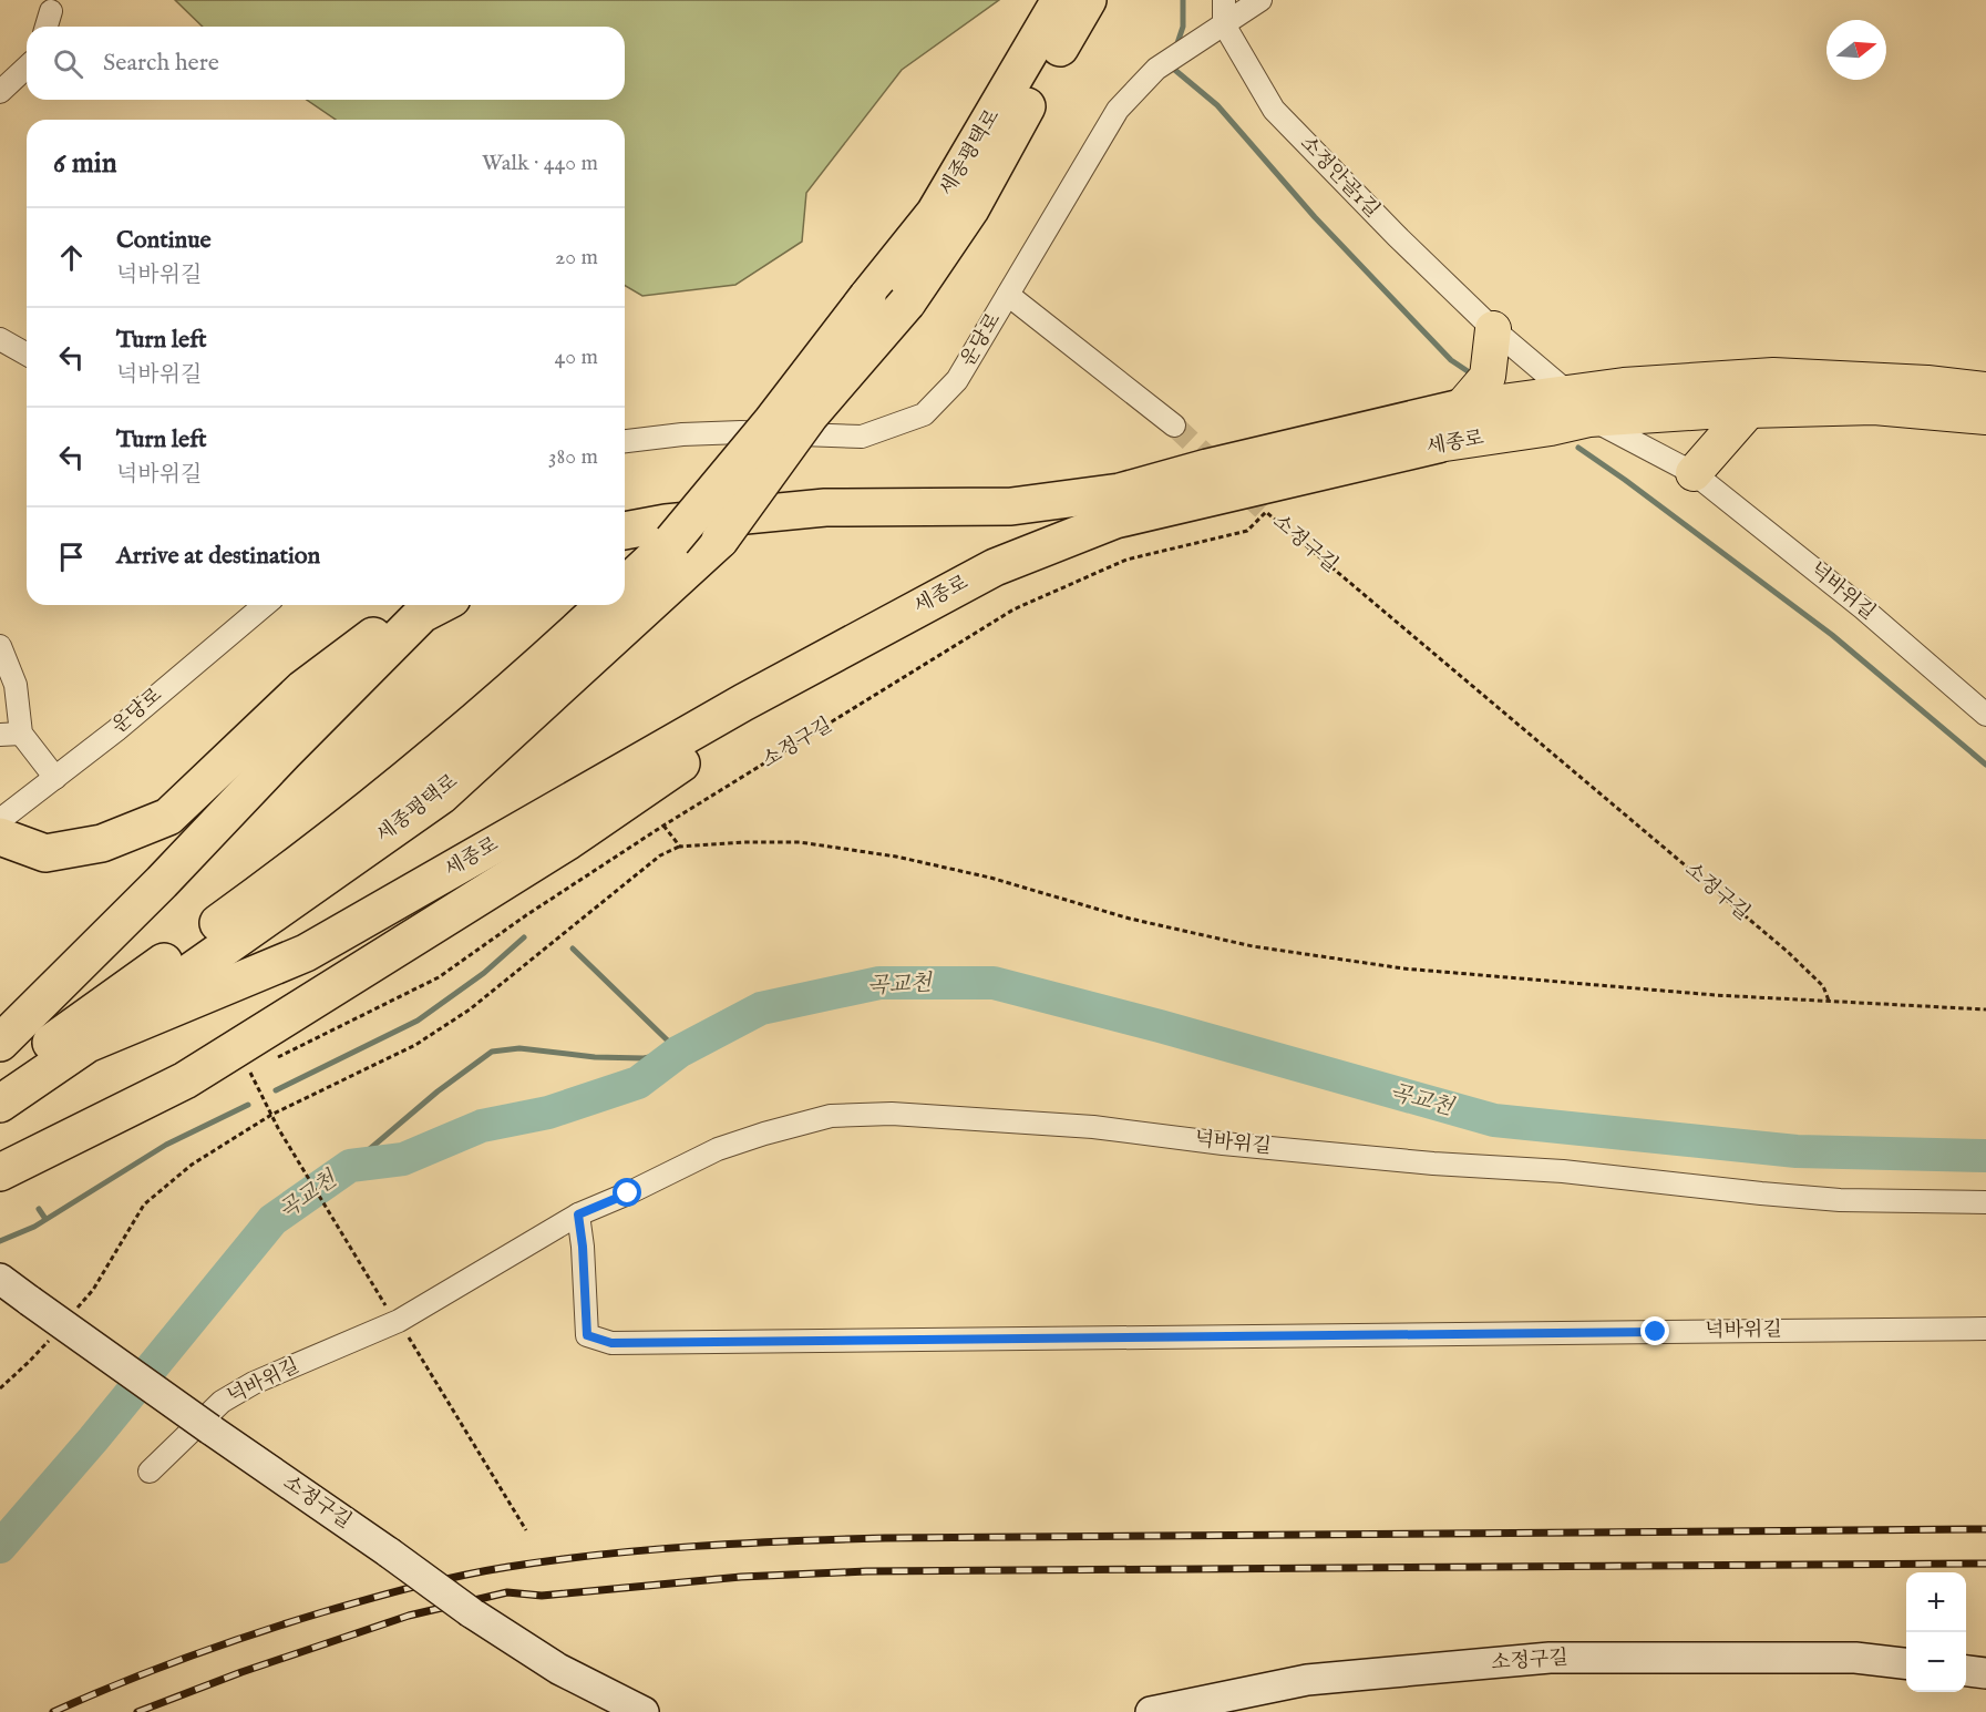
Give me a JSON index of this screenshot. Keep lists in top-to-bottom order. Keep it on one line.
{"streets":{"highway":["세종평택로","세종로"],"street":["소정안골1길","운당로","소정구길","넉바위길"]},"crossings":[["세종평택로","세종로"],["소정안골1길","운당로"],["소정안골1길","세종로"],["소정안골1길","넉바위길"],["세종로","넉바위길"]],"water":["곡교천"],"north":"right","page":{"search":"Search here","heading":["6 min","Walk · 440 m"],"list":[["Continue","넉바위길","20 m"],["Turn left","넉바위길","40 m"],["Turn left","넉바위길","380 m"],"Arrive at destination"],"map_buttons":["+","−"]}}
